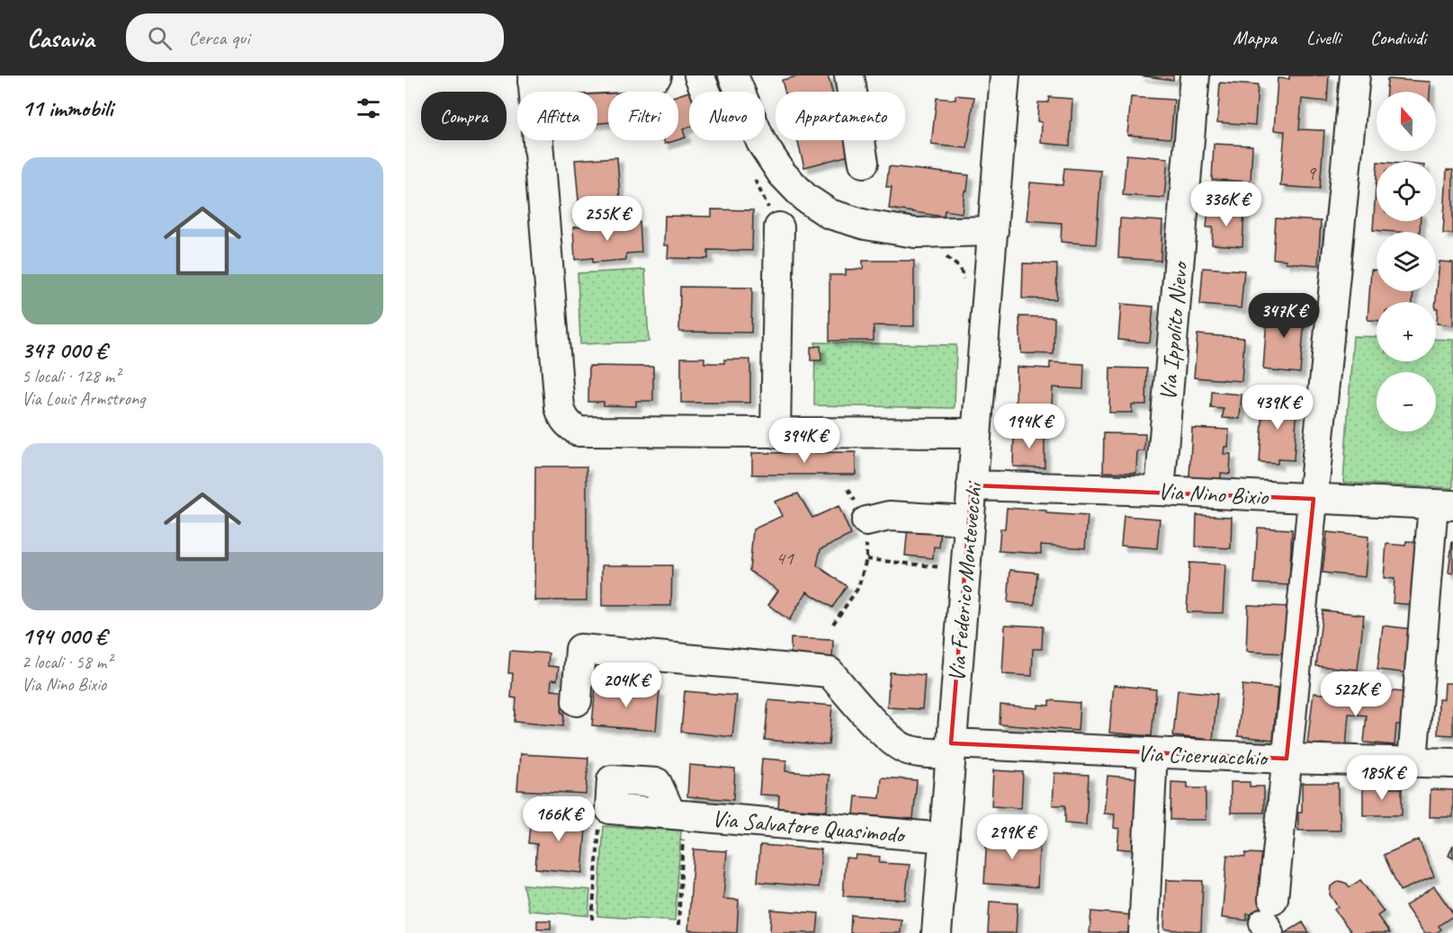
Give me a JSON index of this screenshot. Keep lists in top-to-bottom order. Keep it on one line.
{"streets":{"street":["Via Ippolito Nievo","Via Nino Bixio","Via Federico Montevecchi","Via Ciceruacchio","Via Salvatore Quasimodo"]},"crossings":[["Via Ippolito Nievo","Via Nino Bixio"],["Via Nino Bixio","Via Federico Montevecchi"],["Via Federico Montevecchi","Via Ciceruacchio"],["Via Federico Montevecchi","Via Salvatore Quasimodo"]],"house_numbers":["9","41"],"north":"top","page":{"header":"Casavia","search":"Cerca qui","nav":["Mappa","Livelli","Condividi"],"heading":"11 immobili","map_buttons":["+","−"],"chip":["Compra","Affitta","Filtri","Nuovo","Appartamento"],"list":[{"name":"347 000 €","note":"5 locali · 128 m² · Via Louis Armstrong"},{"name":"194 000 €","note":"2 locali · 58 m² · Via Nino Bixio"}],"price":["336K €","255K €","347K €","439K €","194K €","394K €","204K €","522K €","185K €","166K €","299K €"]}}
